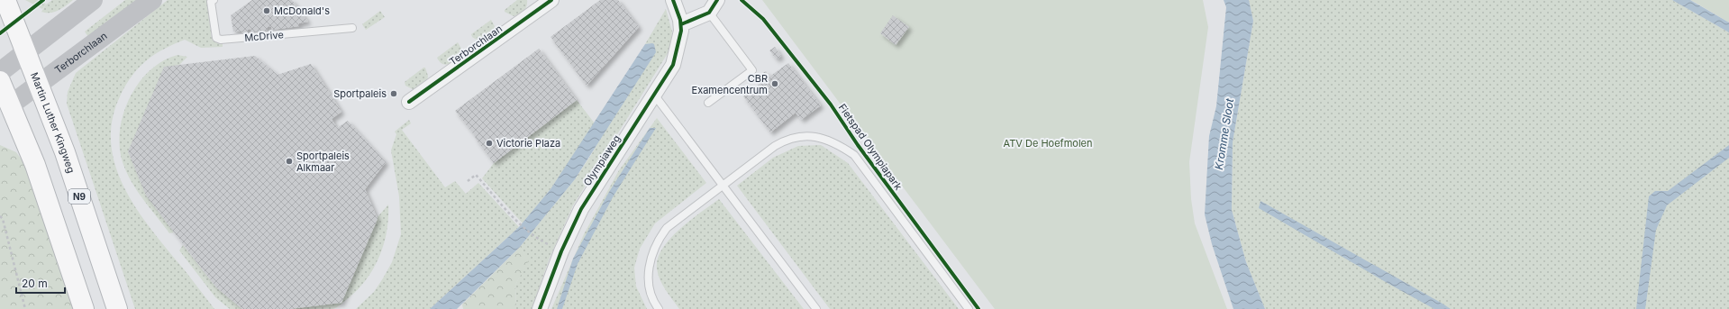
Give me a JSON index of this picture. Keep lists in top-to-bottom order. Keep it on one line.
{"streets":{"highway":["Martin Luther Kingweg","N9"],"main road":["Terborchlaan"],"street":["Olympiaweg"],"lane":["McDrive"],"cycle path":["Fietspad Olympiapark"]},"crossings":[["Terborchlaan","Martin Luther Kingweg"]],"water":["Kromme Sloot"],"parks":["ATV De Hoefmolen"],"places":["McDonald's","CBR Examencentrum","Sportpaleis","Victorie Plaza","Sportpaleis Alkmaar"],"scale_bar":"20 m"}
